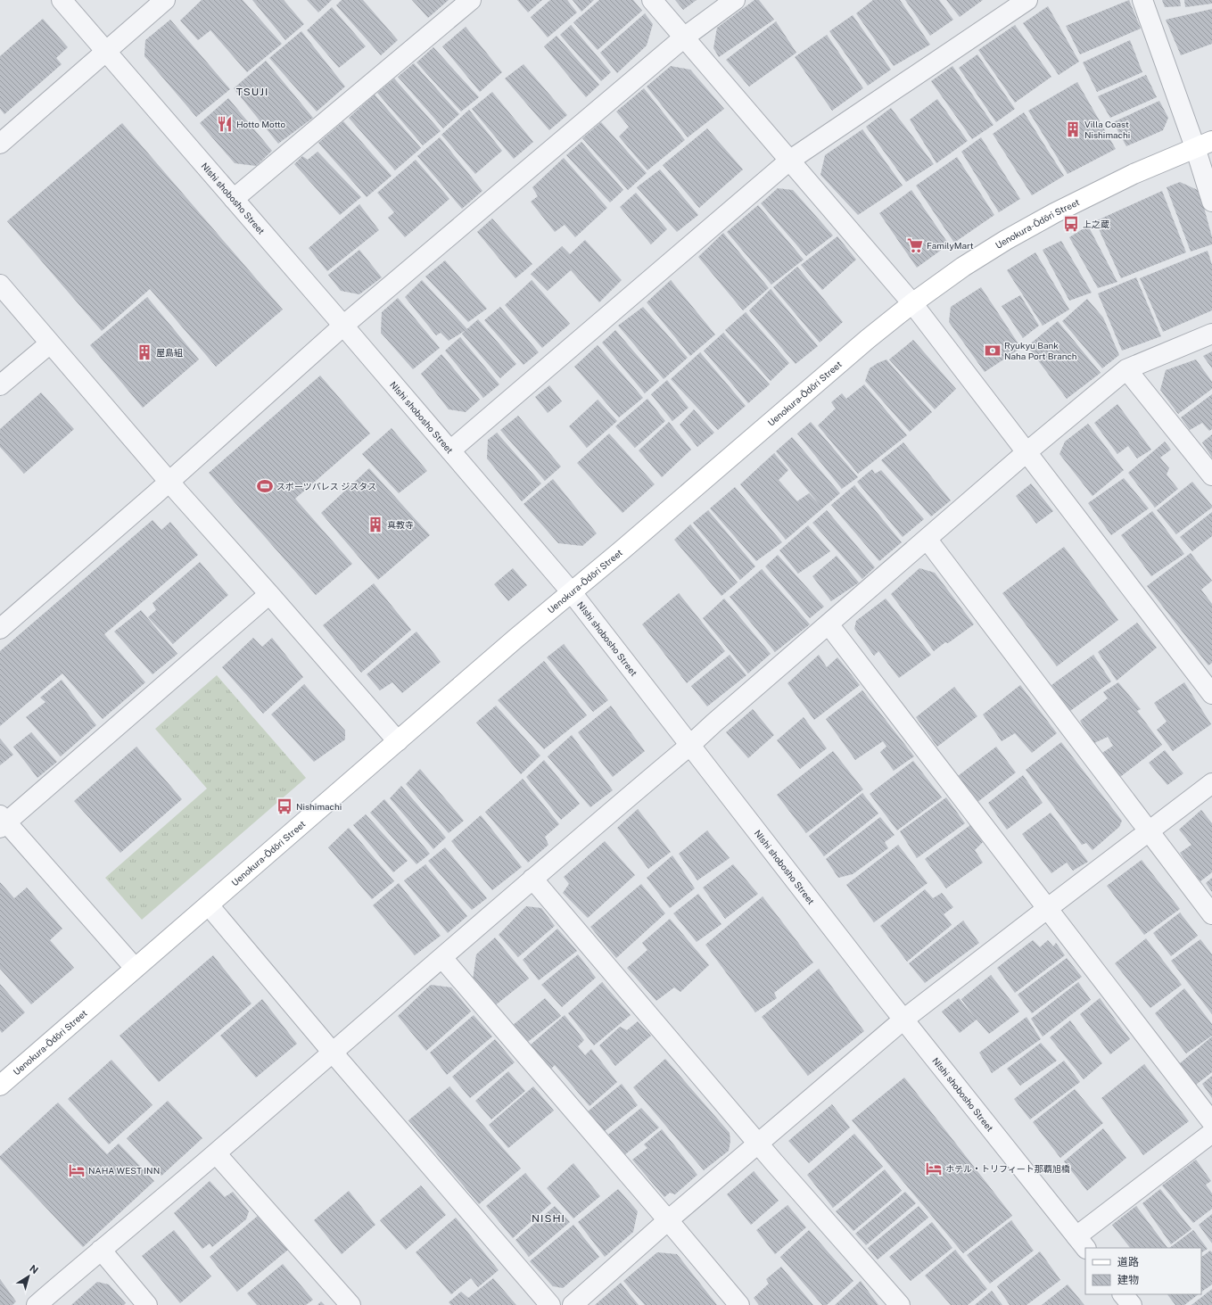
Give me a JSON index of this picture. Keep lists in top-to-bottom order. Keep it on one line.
{"streets":{"main road":["Uenokura-Ōdōri Street"],"street":["NIshi shobosho Street"]},"crossings":[["NIshi shobosho Street","Uenokura-Ōdōri Street"]],"districts":["TSUJI","NISHI"],"places":{"restaurant":["Hotto Motto"],"building":["Villa Coast Nishimachi","屋島組","真教寺"],"bus stop":["上之蔵","Nishimachi"],"supermarket":["FamilyMart"],"bank":["Ryukyu Bank Naha Port Branch"],"sports":["スポーツパレス ジスタス"],"hotel":["ホテル・トリフィート那覇旭橋","NAHA WEST INN"]},"legend":["道路","建物"],"north":"top right"}
